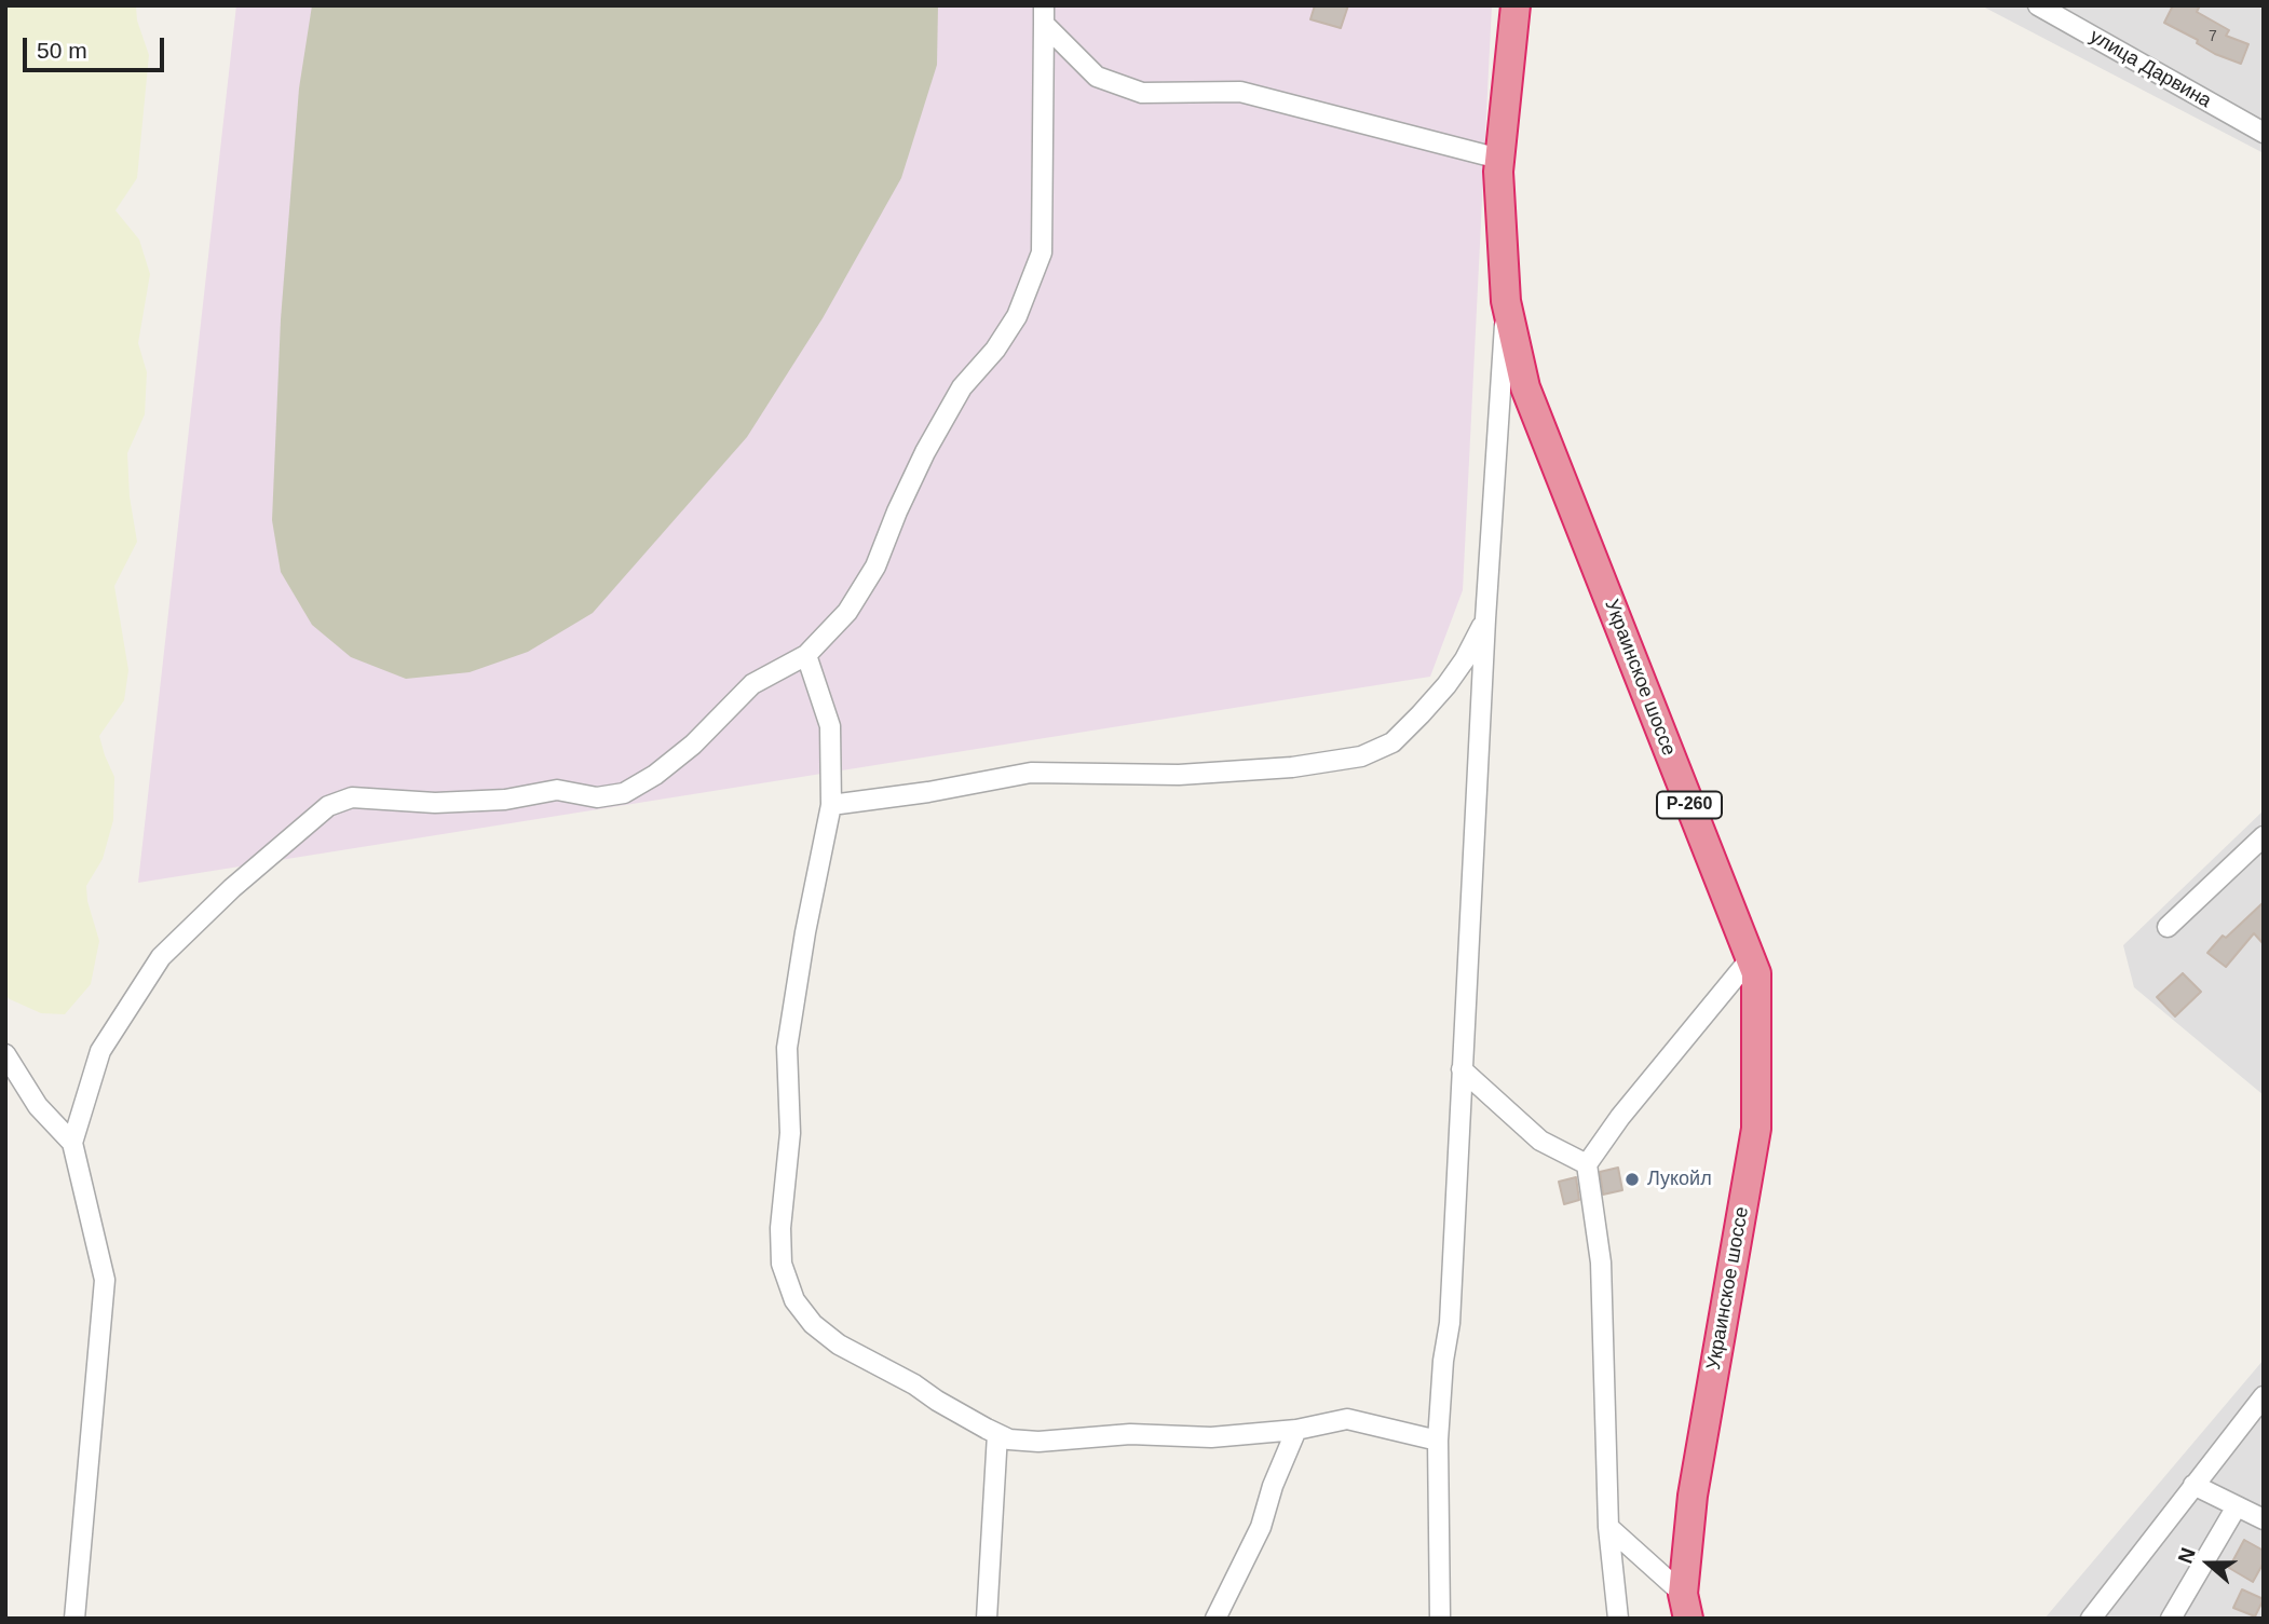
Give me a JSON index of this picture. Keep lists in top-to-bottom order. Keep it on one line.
{"streets":{"highway":["Украинское шоссе","Р-260"],"street":["улица Дарвина"]},"places":["Лукойл"],"house_numbers":["7"],"scale_bar":"50 m","north":"left"}
